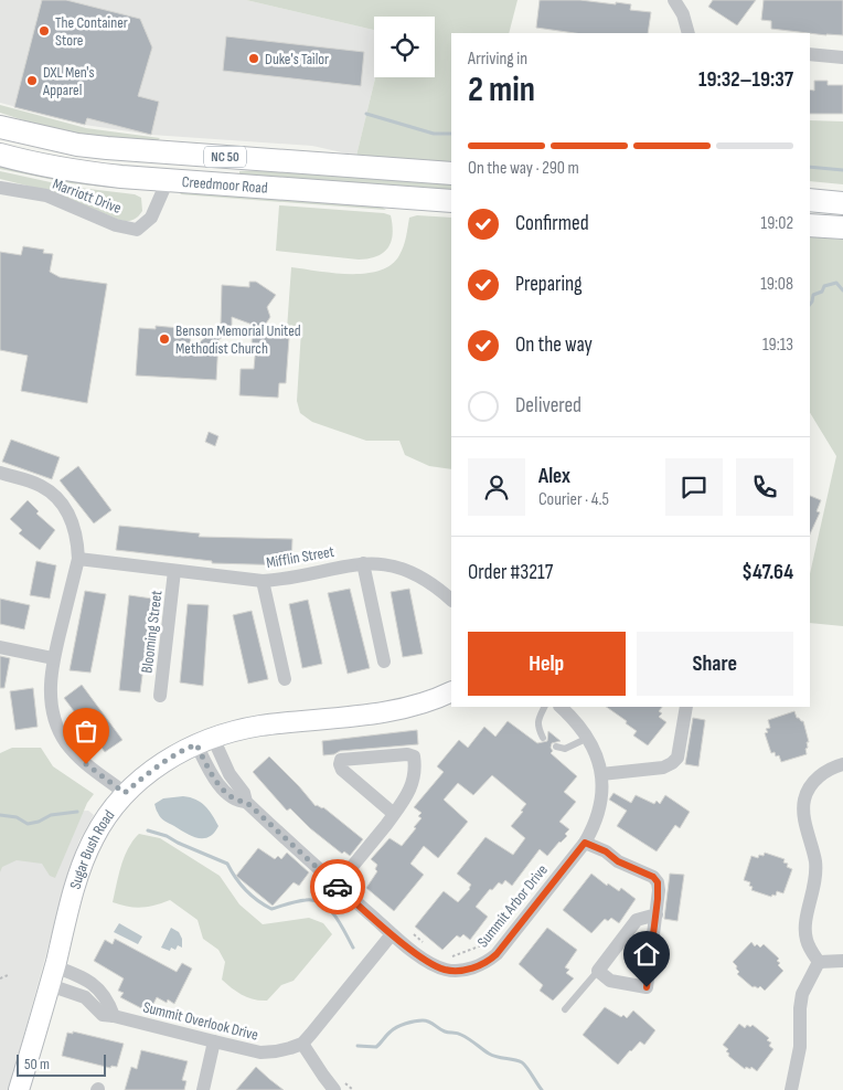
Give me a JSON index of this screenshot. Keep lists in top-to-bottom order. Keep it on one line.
{"streets":{"main road":["NC 50","Creedmoor Road"],"street":["Marriott Drive","Mifflin Street","Blooming Street","Sugar Bush Road","Summit Arbor Drive","Summit Overlook Drive"]},"crossings":[["Creedmoor Road","Marriott Drive"],["Mifflin Street","Blooming Street"],["Sugar Bush Road","Summit Arbor Drive"],["Sugar Bush Road","Summit Overlook Drive"]],"places":["The Container Store","Duke's Tailor","DXL Men's Apparel","Benson Memorial United Methodist Church"],"scale_bar":"50 m","page":{"heading":["2 min","Arriving in","19:32–19:37"],"panel":["Alex","Courier · 4.5","Order #3217","$47.64"],"bar":"On the way · 290 m","list":[["Confirmed","19:02"],["Preparing","19:08"],["On the way","19:13"],"Delivered"],"buttons":["Help","Share"],"scale":"50 m"}}
